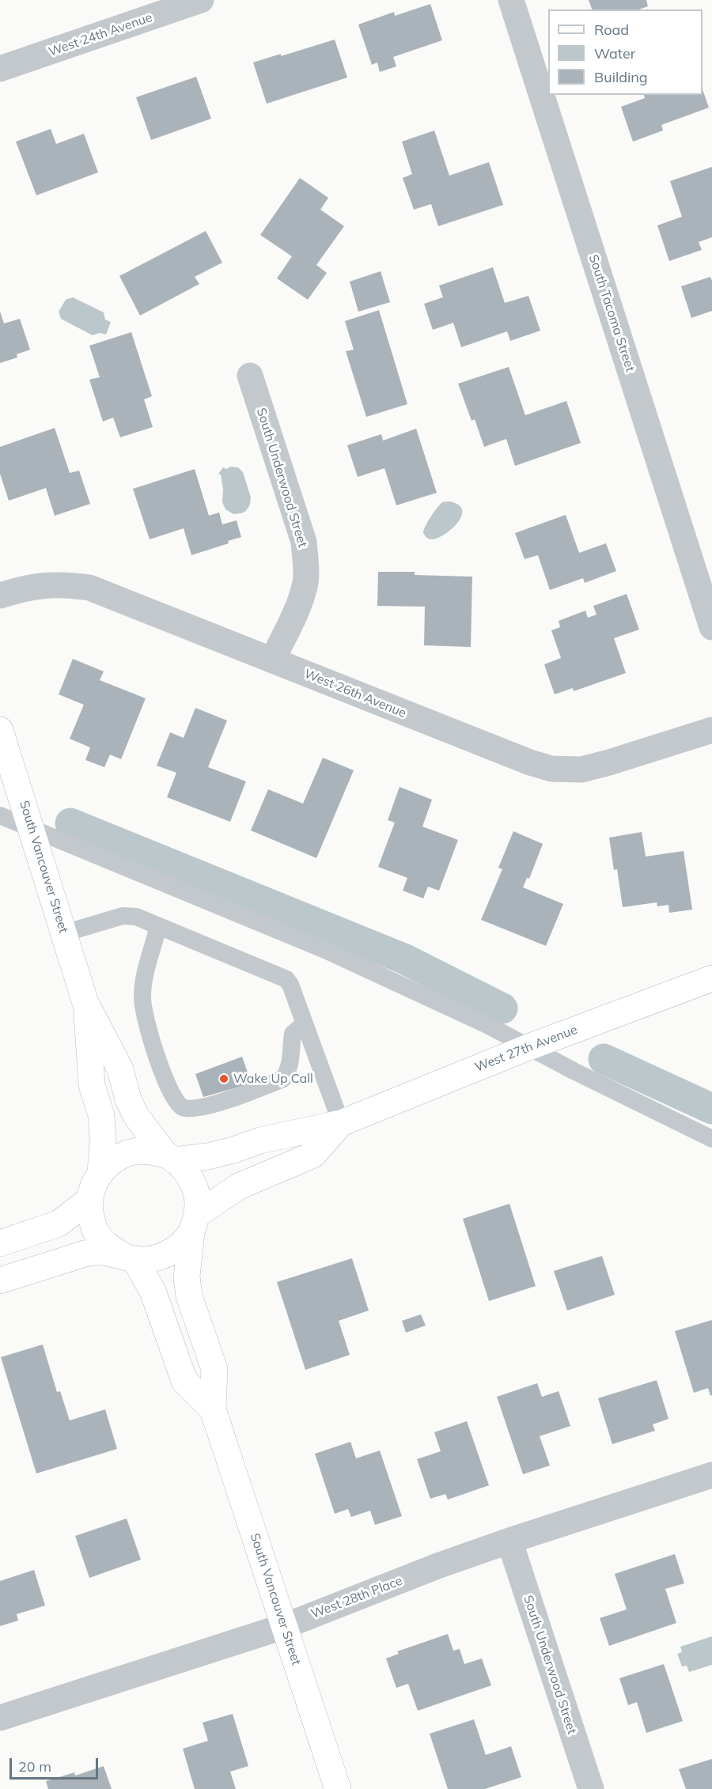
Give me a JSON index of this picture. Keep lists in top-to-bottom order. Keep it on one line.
{"streets":{"street":["West 24th Avenue","South Tacoma Street","South Underwood Street","West 26th Avenue","South Vancouver Street","West 27th Avenue","West 28th Place"]},"crossings":[["South Underwood Street","West 26th Avenue"],["South Underwood Street","West 28th Place"],["South Vancouver Street","West 27th Avenue"],["South Vancouver Street","West 28th Place"]],"places":["Wake Up Call"],"legend":["Road","Water","Building"],"scale_bar":"20 m"}
